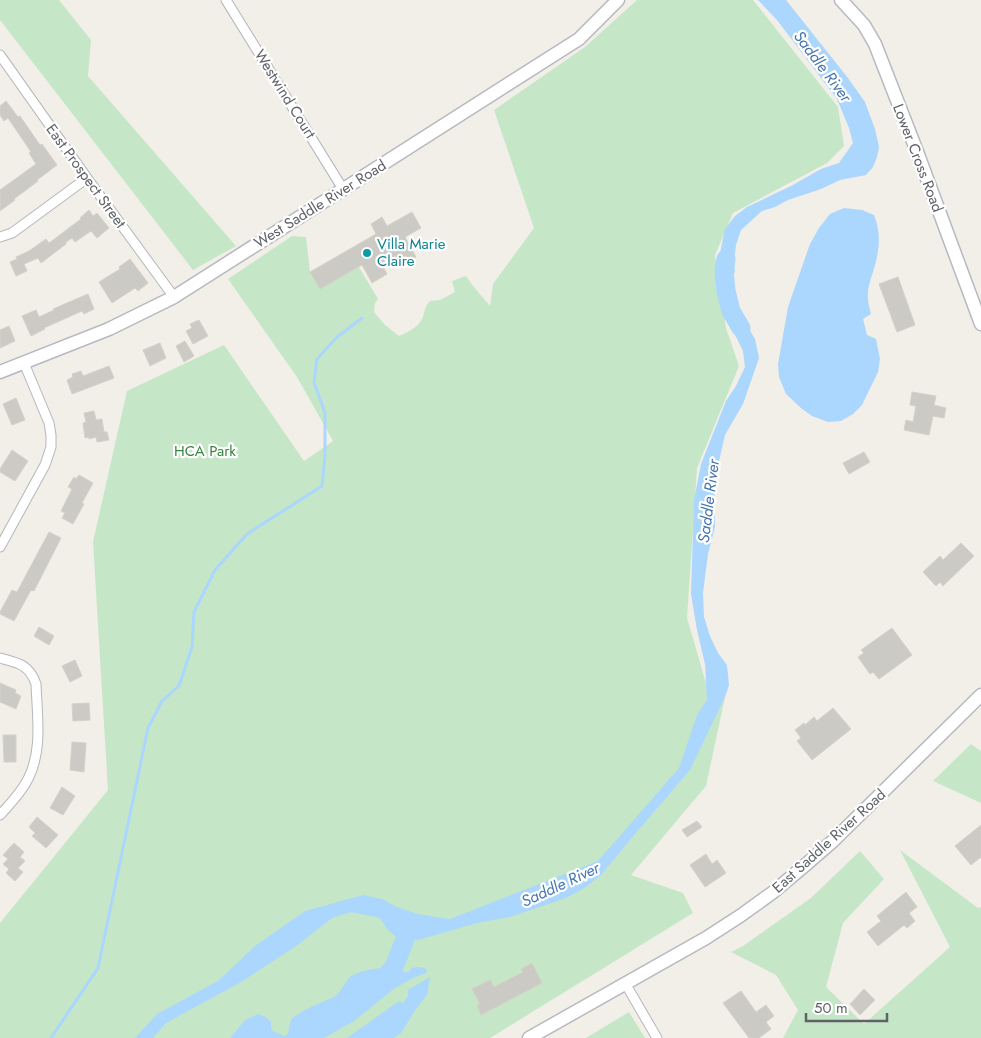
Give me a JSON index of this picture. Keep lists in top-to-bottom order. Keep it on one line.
{"streets":{"street":["Westwind Court","Lower Cross Road","East Prospect Street","West Saddle River Road","East Saddle River Road"]},"crossings":[["Westwind Court","West Saddle River Road"],["East Prospect Street","West Saddle River Road"]],"water":["Saddle River"],"parks":["HCA Park"],"places":["Villa Marie Claire"],"scale_bar":"50 m"}
